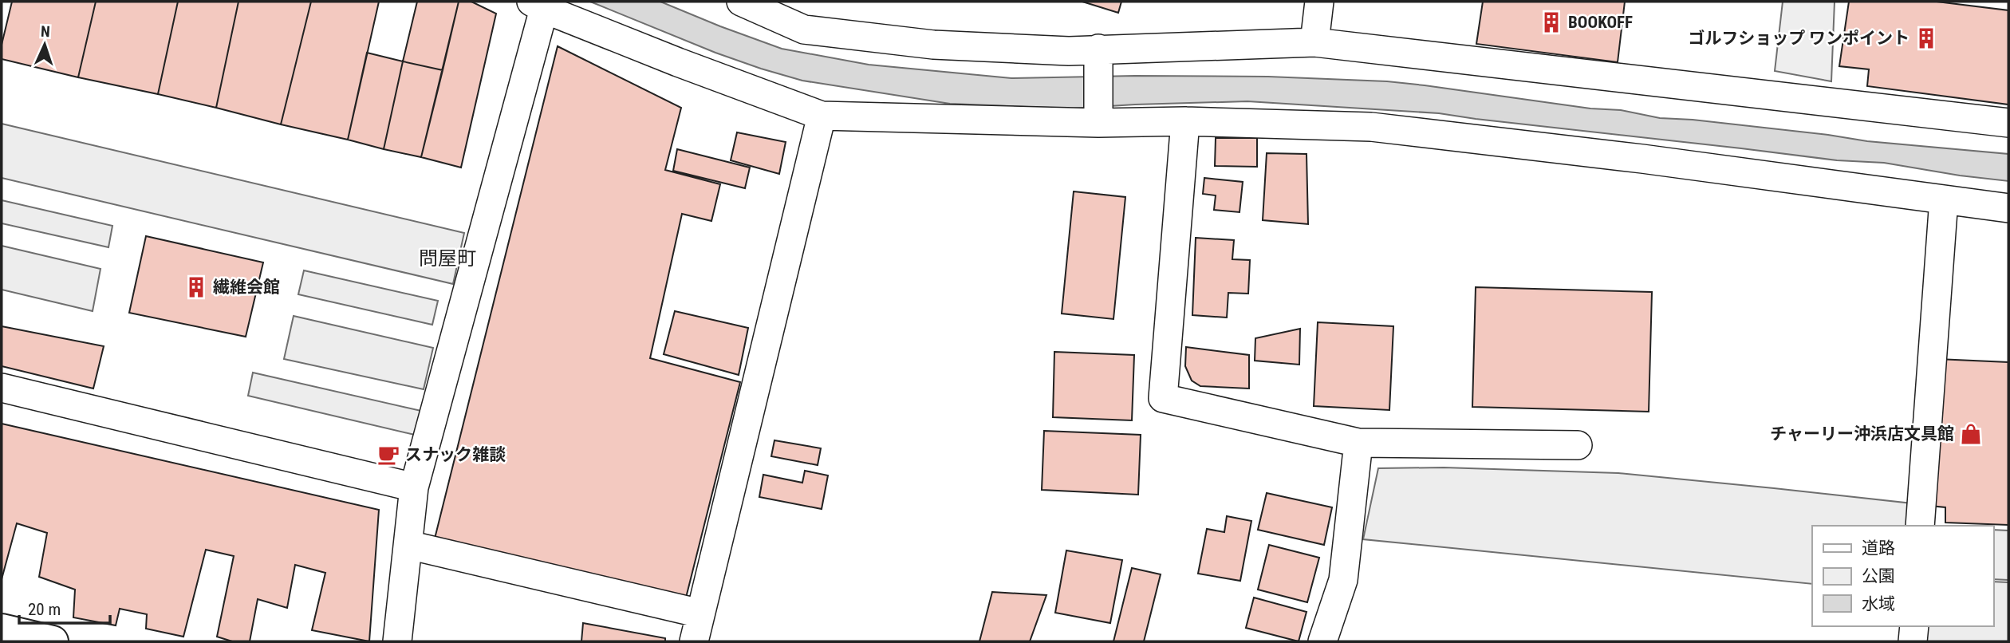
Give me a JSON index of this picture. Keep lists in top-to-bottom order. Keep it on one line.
{"districts":["問屋町"],"places":{"building":["BOOKOFF","ゴルフショップ ワンポイント","繊維会館"],"shop":["チャーリー沖浜店文具館"],"cafe":["スナック雑談"]},"legend":["道路","公園","水域"],"scale_bar":"20 m","north":"top"}
